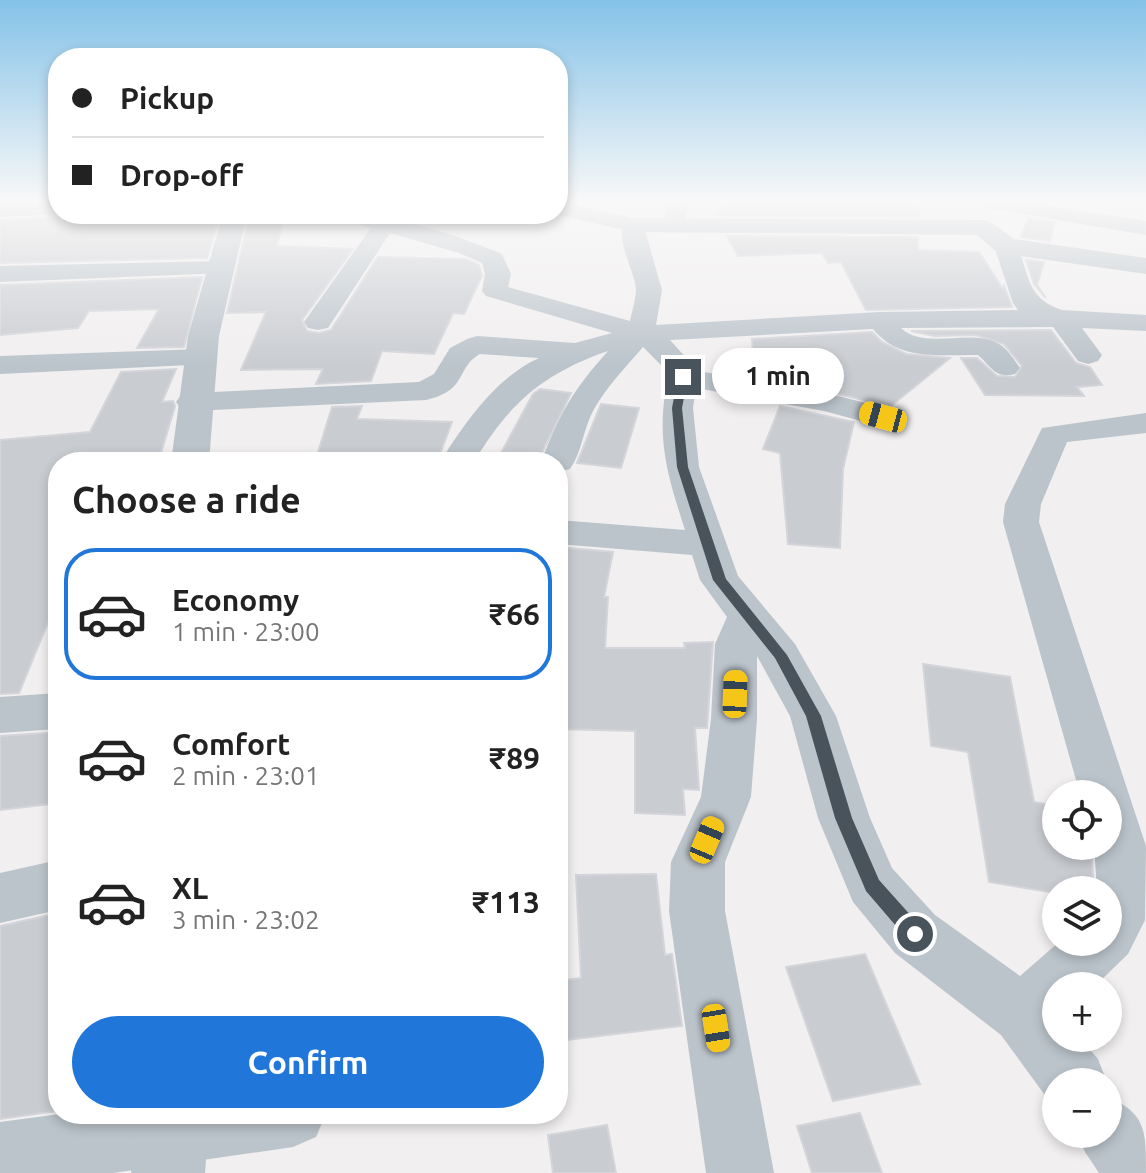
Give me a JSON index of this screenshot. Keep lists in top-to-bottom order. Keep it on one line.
{"page":{"banner":["Pickup","Drop-off"],"bubble":"1 min","heading":"Choose a ride","list":[{"name":"Economy","note":"1 min · 23:00","value":"₹66"},{"name":"Comfort","note":"2 min · 23:01","value":"₹89"},{"name":"XL","note":"3 min · 23:02","value":"₹113"}],"map_buttons":["+","−"],"buttons":"Confirm"}}
